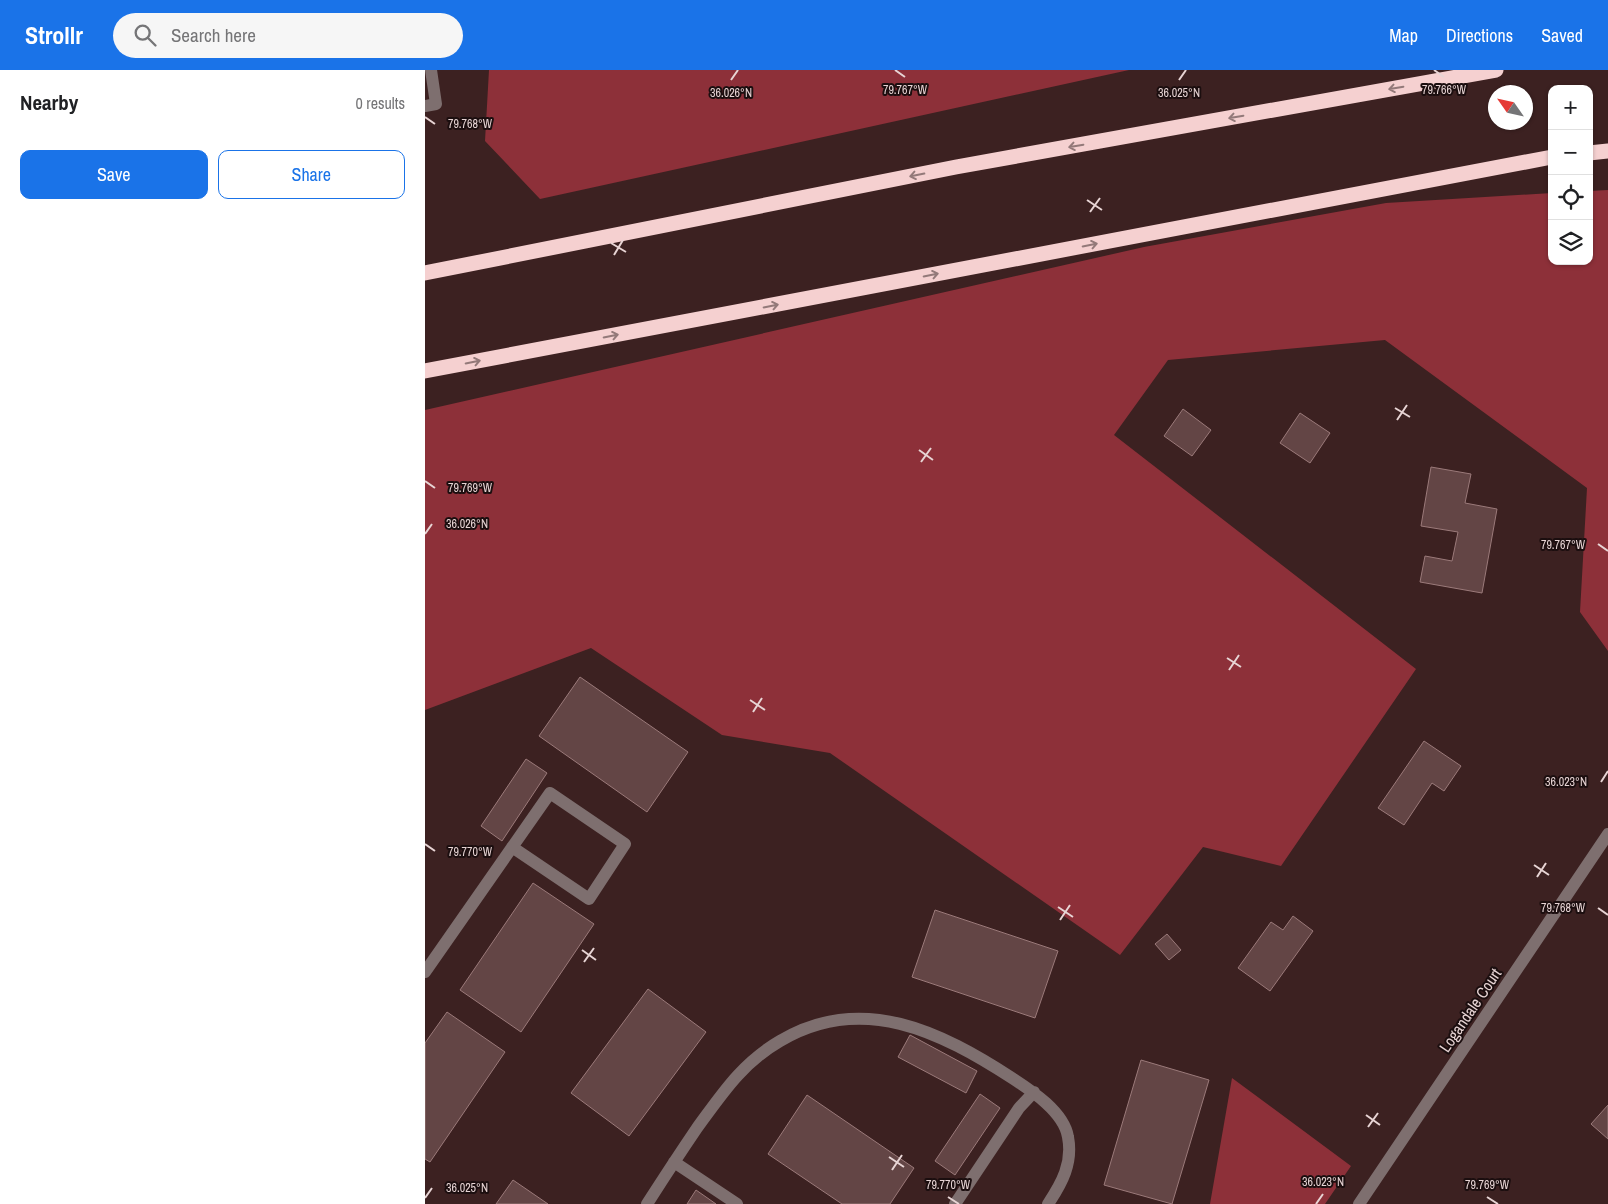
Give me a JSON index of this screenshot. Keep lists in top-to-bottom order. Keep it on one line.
{"streets":{"street":["Logandale Court"]},"north":"top left","page":{"header":"Strollr","search":"Search here","nav":["Map","Directions","Saved"],"heading":["Nearby","0 results"],"map_buttons":["+","−"],"buttons":["Save","Share"]},"coordinates":["79.767°W","79.766°W","36.026°N","36.025°N","79.768°W","79.769°W","36.023°N","79.770°W"]}
